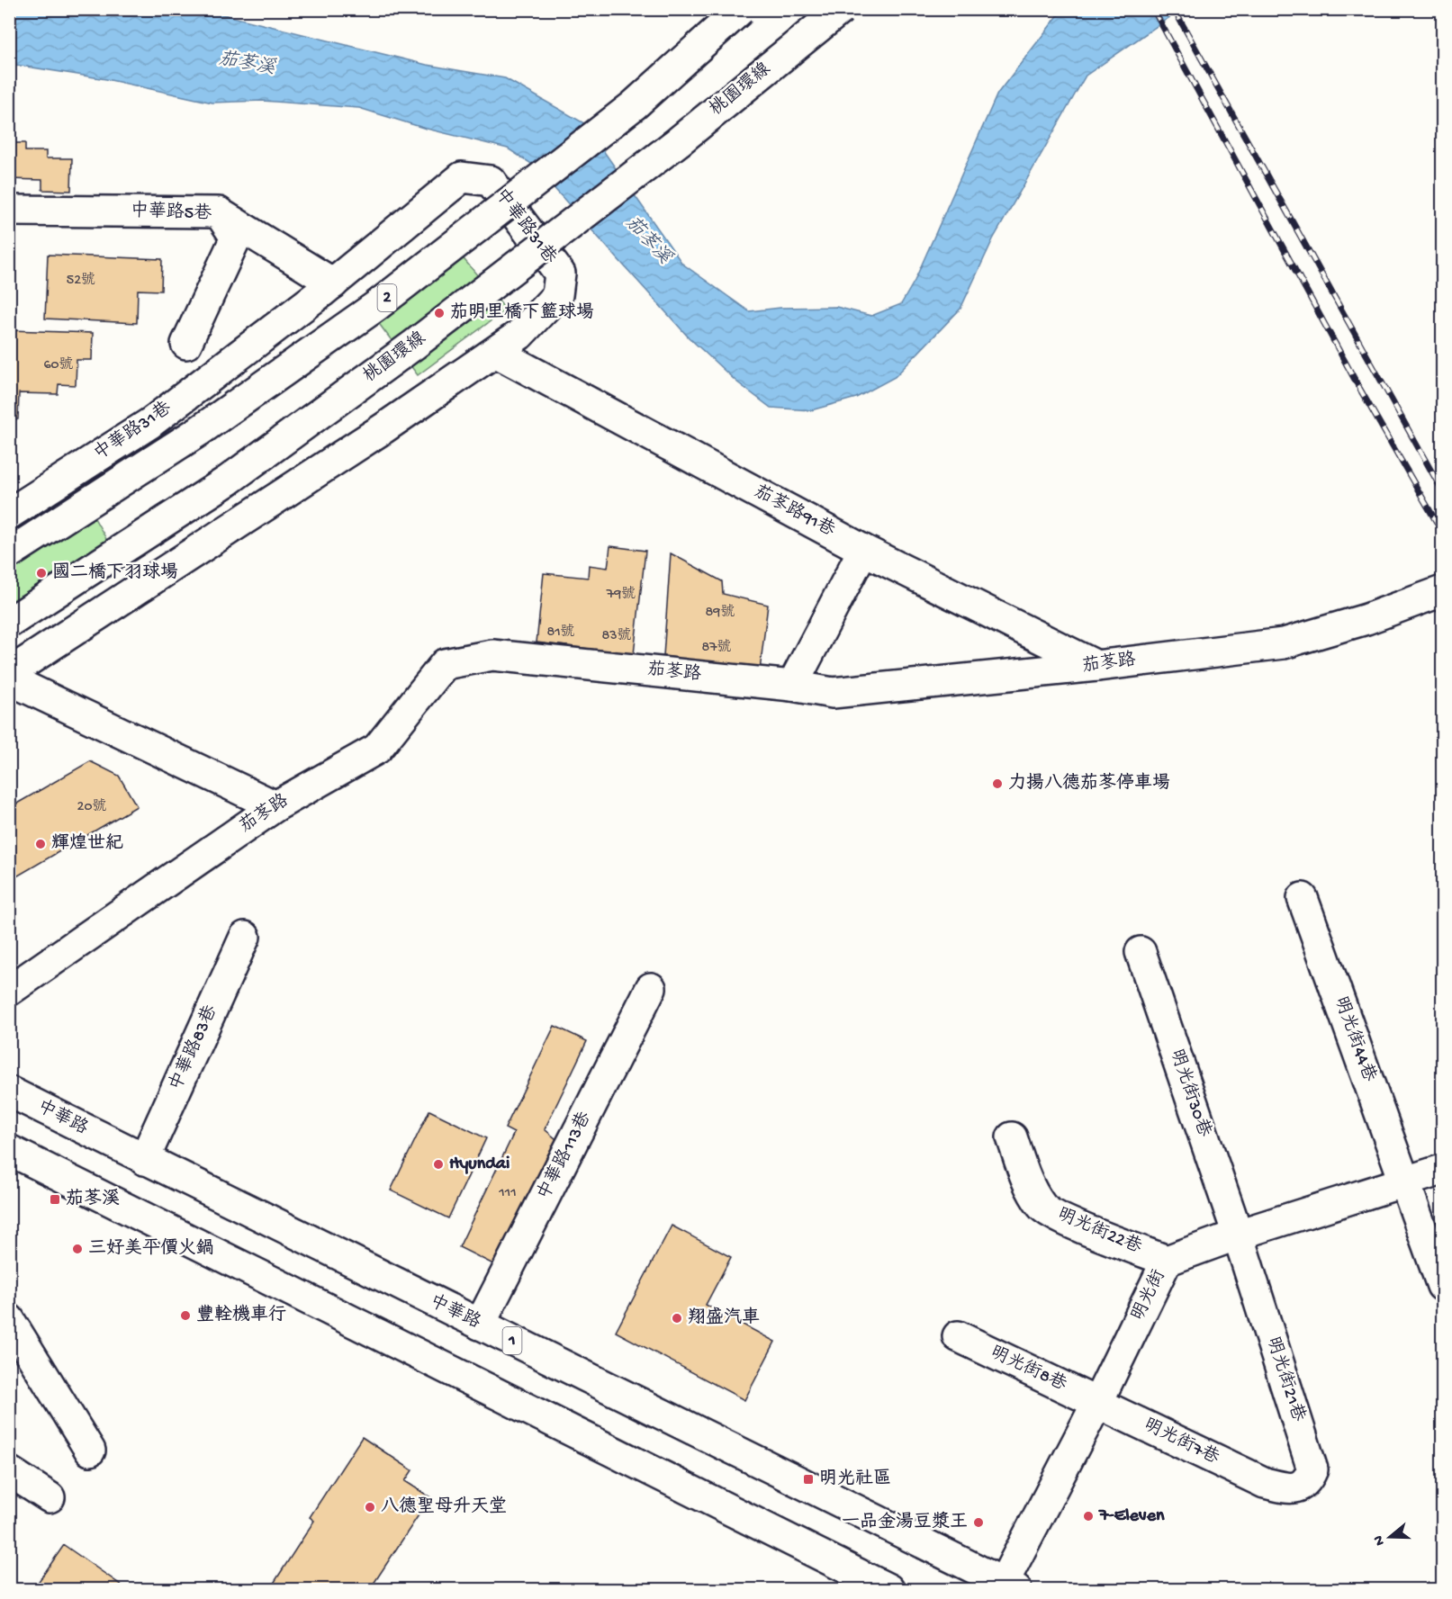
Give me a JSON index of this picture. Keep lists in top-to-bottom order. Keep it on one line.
{"streets":{"main road":["桃園環線","中華路5巷","中華路31巷","2","茄苳路91巷","茄苳路","明光街44巷","中華路83巷","明光街30巷","中華路","中華路113巷","明光街22巷","明光街","1","明光街8巷","明光街21巷","明光街7巷"]},"crossings":[["中華路31巷","茄苳路91巷"],["茄苳路91巷","茄苳路"],["明光街44巷","明光街"],["中華路83巷","中華路"],["明光街30巷","明光街"],["明光街30巷","明光街21巷"],["中華路","中華路113巷"],["中華路","明光街"],["明光街22巷","明光街"],["明光街","明光街8巷"],["明光街","明光街21巷"],["明光街","明光街7巷"],["明光街8巷","明光街7巷"],["明光街21巷","明光街7巷"]],"water":["茄苳溪"],"places":{"other":["茄明里橋下籃球場","國二橋下羽球場","力揚八德茄苳停車場","輝煌世紀","Hyundai","三好美平價火鍋","豐輇機車行","翔盛汽車","八德聖母升天堂","7-Eleven","一品金湯豆漿王"],"transit":["茄苳溪","明光社區"]},"house_numbers":["52號","60號","79號","89號","81號","83號","87號","20號","111"],"north":"left"}
